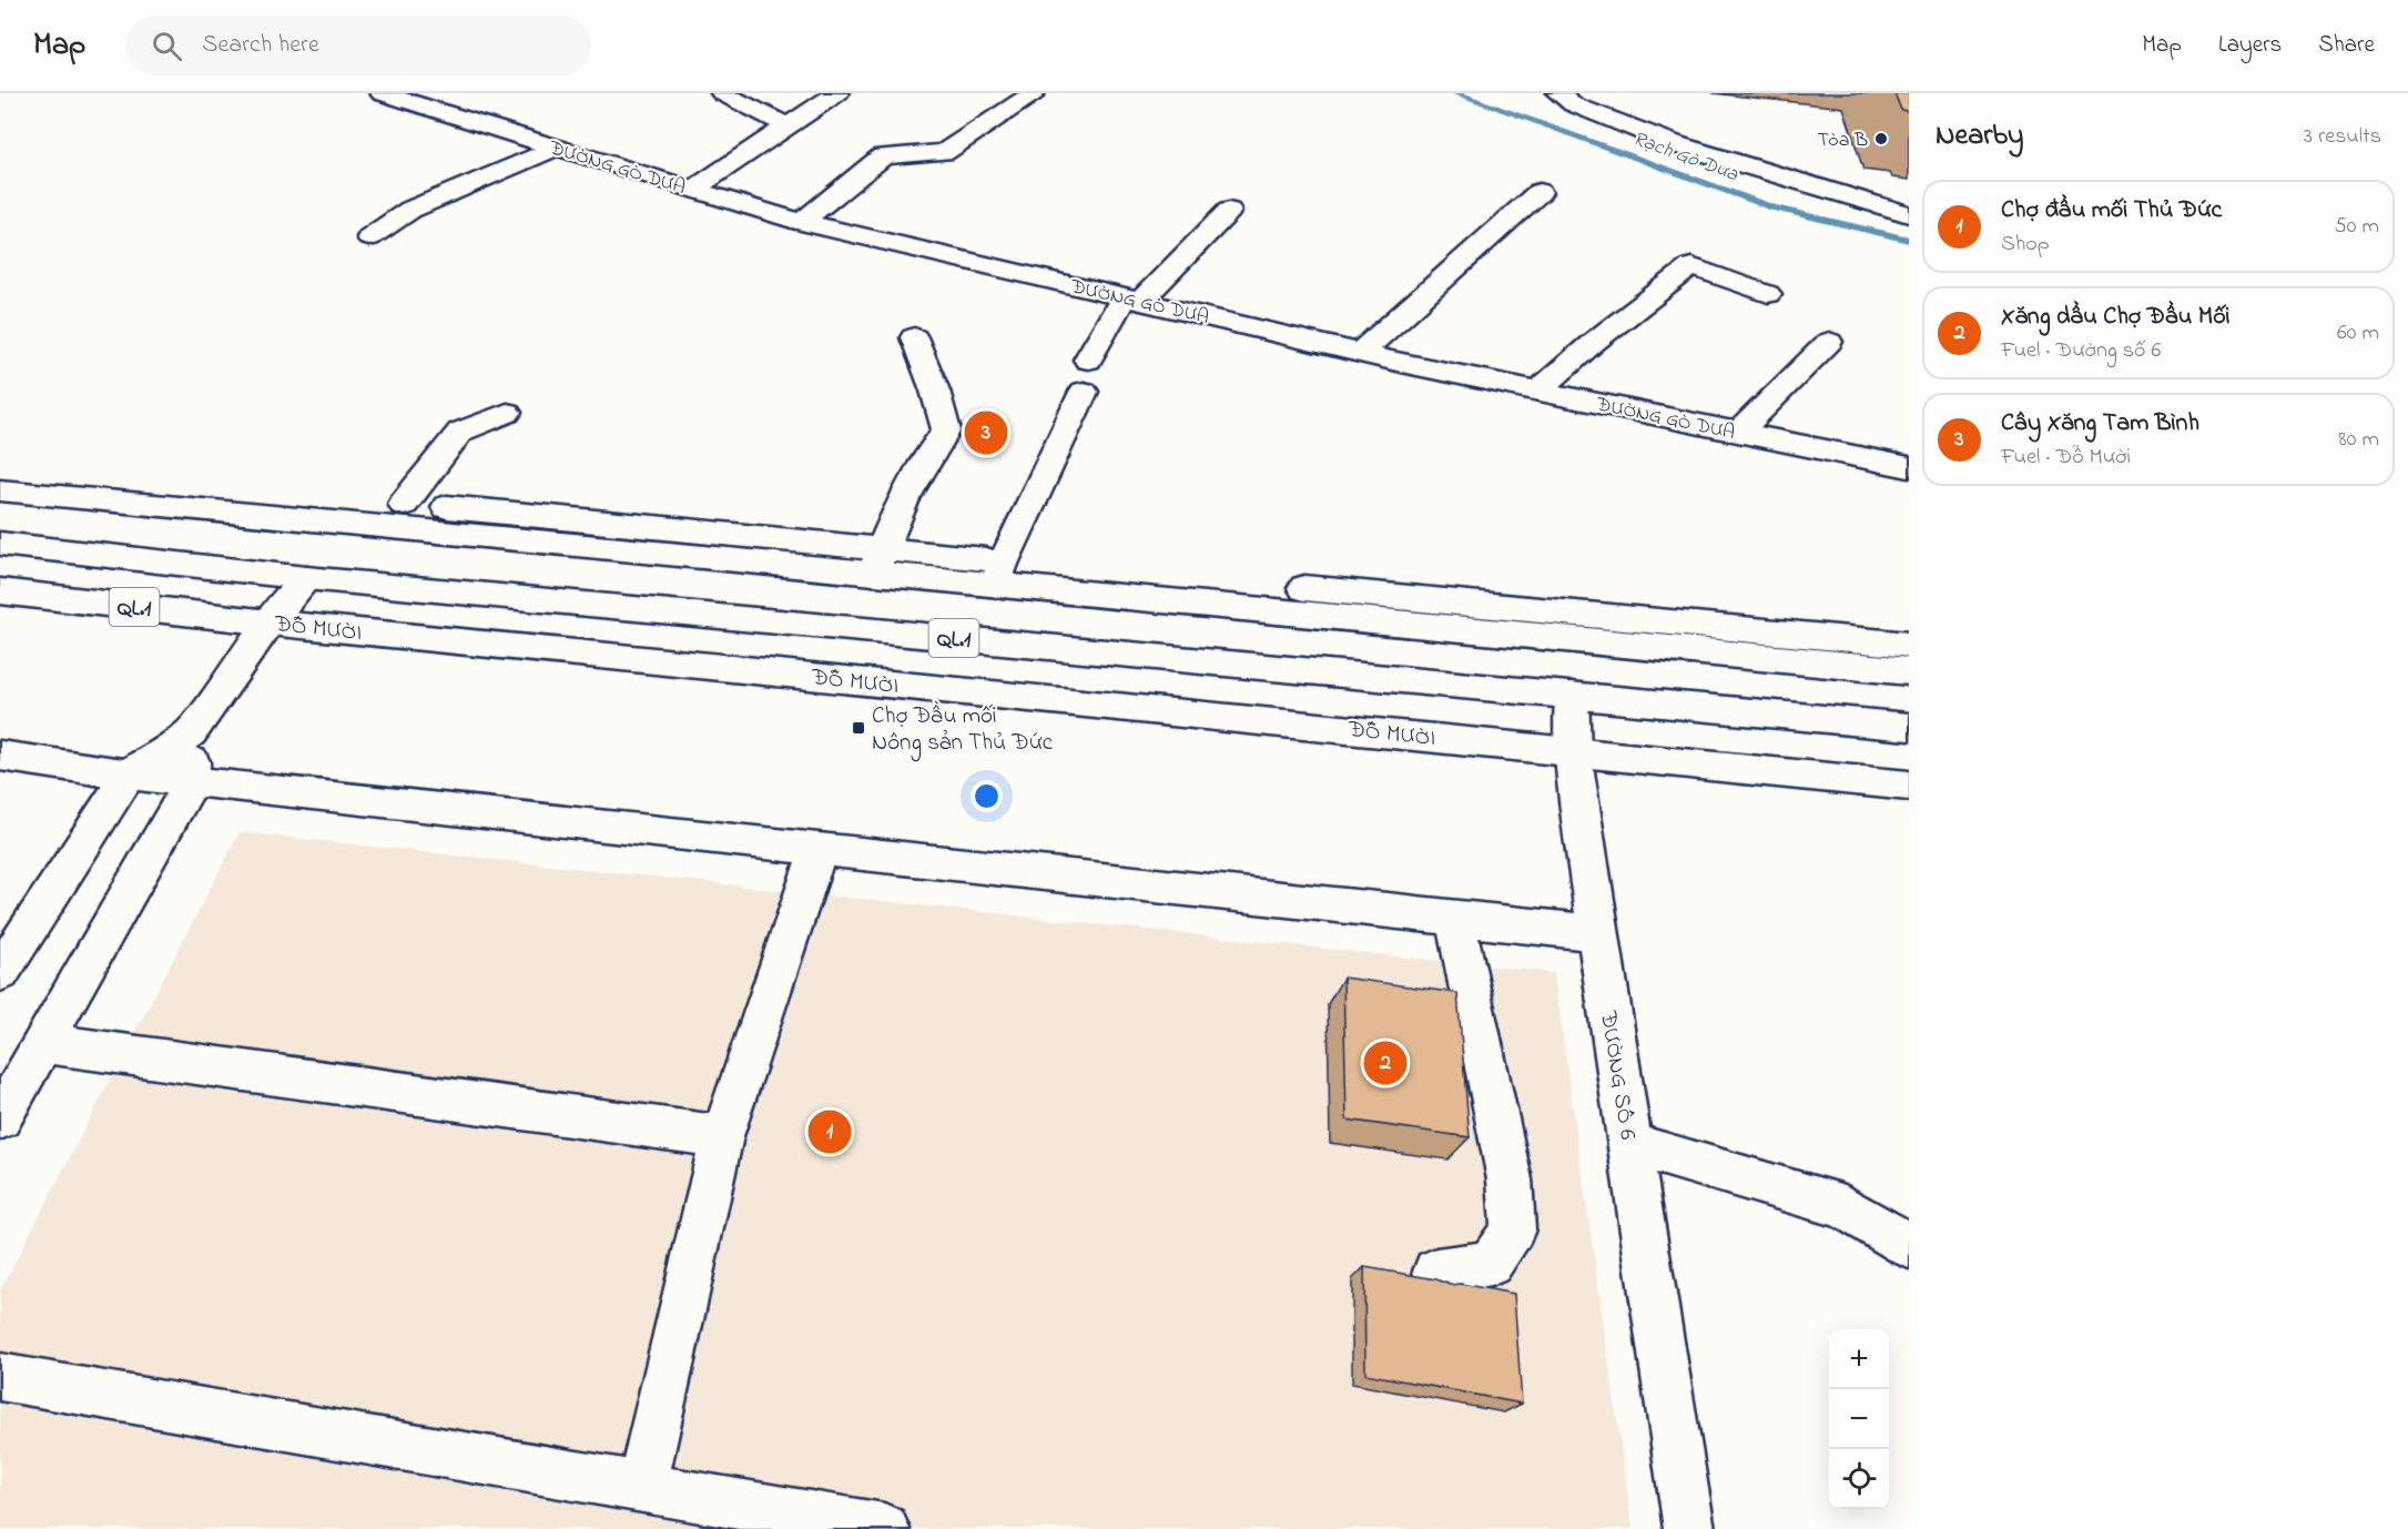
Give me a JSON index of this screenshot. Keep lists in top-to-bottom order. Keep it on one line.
{"streets":{"main road":["ĐƯỜNG GÒ DƯA","QL.1","ĐỖ MƯỜI","ĐƯỜNG SỐ 6"]},"crossings":[["ĐỖ MƯỜI","ĐƯỜNG SỐ 6"]],"water":["Rạch Gò Dưa"],"places":{"other":["Tòa B"],"transit":["Chợ Đầu mối Nông sản Thủ Đức"]},"page":{"header":"Map","search":"Search here","nav":["Map","Layers","Share"],"heading":["Nearby","3 results"],"list":[{"mark":"1","name":"Chợ đầu mối Thủ Đức","note":"Shop","value":"50 m"},{"mark":"2","name":"Xăng dầu Chợ Đầu Mối","note":"Fuel · Đường số 6","value":"60 m"},{"mark":"3","name":"Cây Xăng Tam Bình","note":"Fuel · Đỗ Mười","value":"80 m"}],"pins":["3","2","1"],"map_buttons":["+","−"]}}
